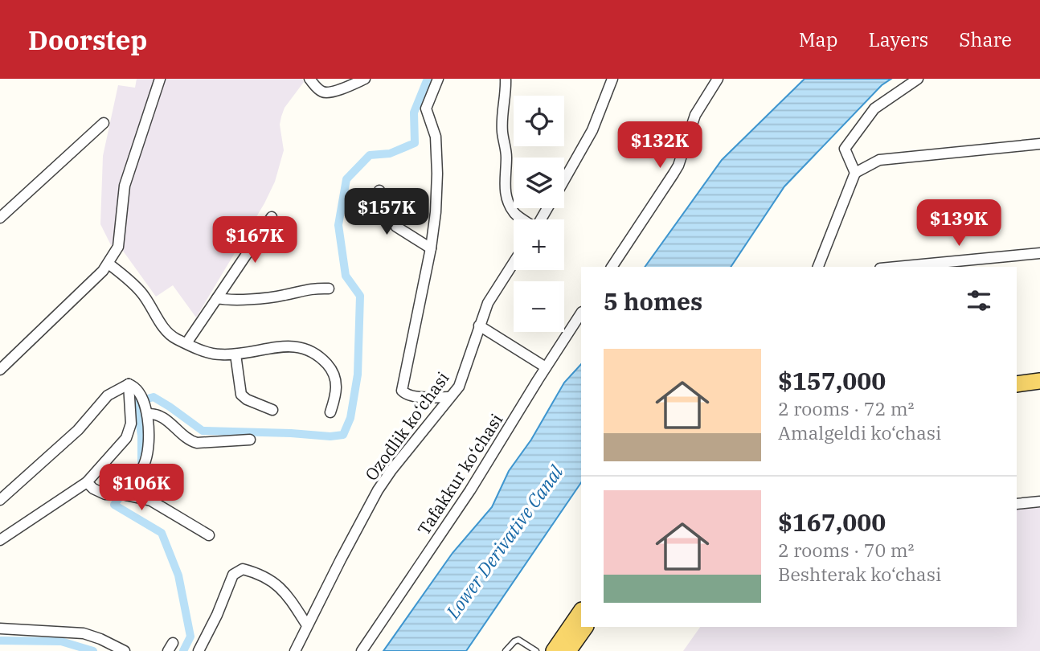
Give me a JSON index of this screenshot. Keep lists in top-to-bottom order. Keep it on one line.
{"streets":{"street":["Ozodlik ko‘chasi","Tafakkur ko‘chasi"]},"water":["Lower Derivative Canal"],"page":{"header":"Doorstep","nav":["Map","Layers","Share"],"map_buttons":["+","−"],"price":["$132K","$157K","$139K","$167K","$106K"],"heading":"5 homes","list":[{"name":"$157,000","note":"2 rooms · 72 m² · Amalgeldi ko‘chasi"},{"name":"$167,000","note":"2 rooms · 70 m² · Beshterak ko‘chasi"}]}}
